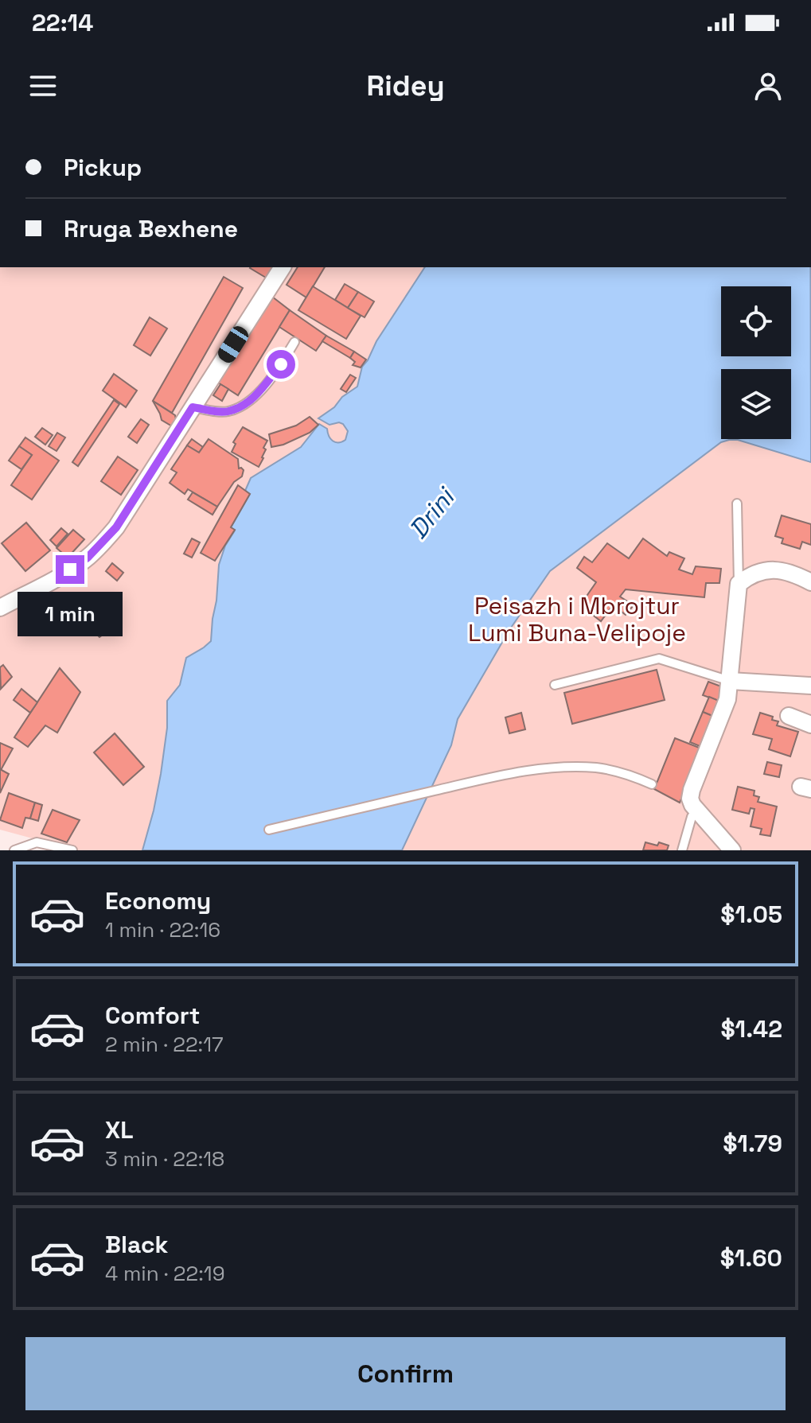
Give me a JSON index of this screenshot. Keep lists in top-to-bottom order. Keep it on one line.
{"water":["Drini"],"parks":["Peisazh i Mbrojtur Lumi Buna-Velipoje"],"page":{"status":"22:14","header":"Ridey","banner":["Pickup","Rruga Bexhene"],"bubble":"1 min","list":[{"name":"Economy","note":"1 min · 22:16","value":"$1.05"},{"name":"Comfort","note":"2 min · 22:17","value":"$1.42"},{"name":"XL","note":"3 min · 22:18","value":"$1.79"},{"name":"Black","note":"4 min · 22:19","value":"$1.60"}],"buttons":"Confirm"}}
